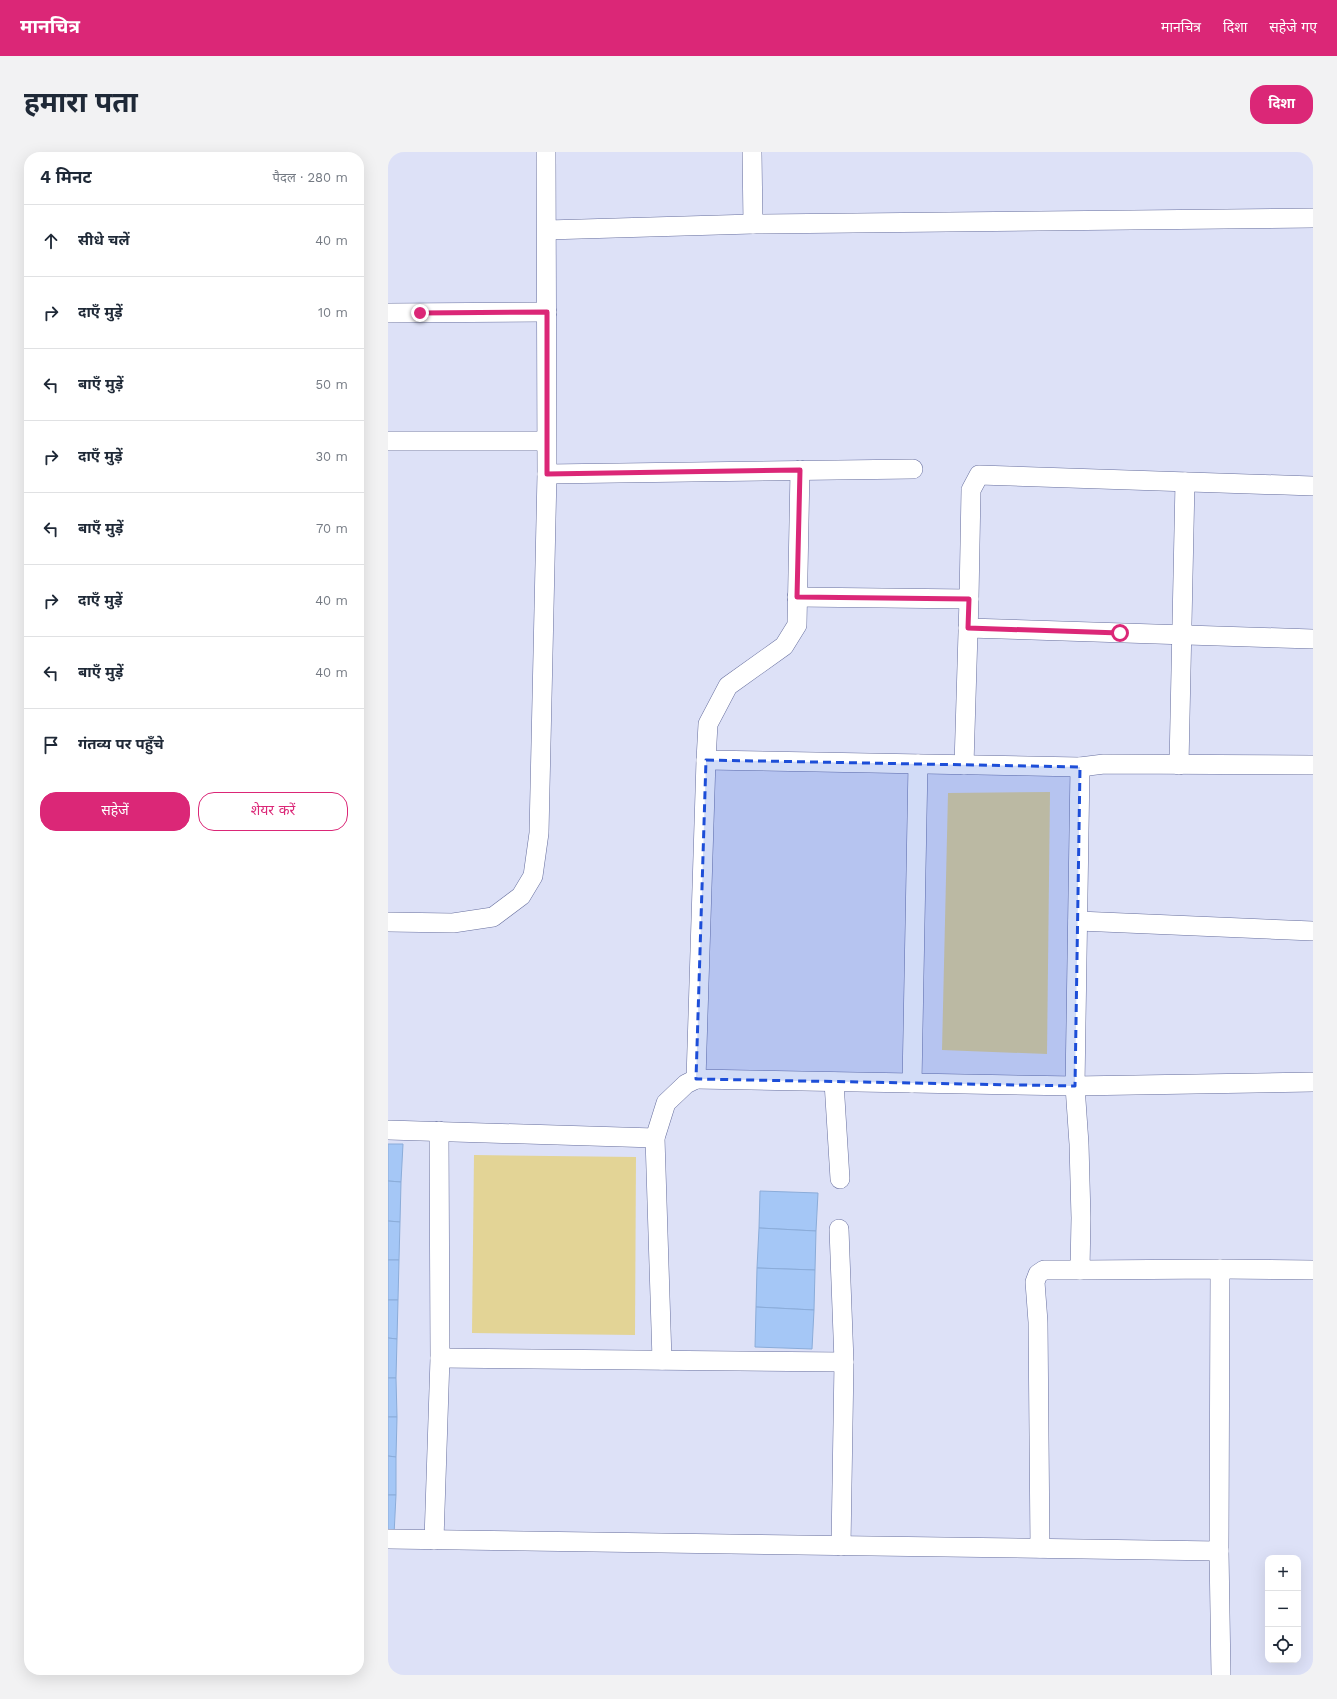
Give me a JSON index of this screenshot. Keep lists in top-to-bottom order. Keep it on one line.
{"page":{"header":"मानचित्र","nav":["मानचित्र","दिशा","सहेजे गए"],"buttons":["दिशा",["सहेजें","शेयर करें"]],"title":"हमारा पता","heading":["4 मिनट","पैदल · 280 m"],"list":[["सीधे चलें","40 m"],["दाएँ मुड़ें","10 m"],["बाएँ मुड़ें","50 m"],["दाएँ मुड़ें","30 m"],["बाएँ मुड़ें","70 m"],["दाएँ मुड़ें","40 m"],["बाएँ मुड़ें","40 m"],"गंतव्य पर पहुँचे"],"map_buttons":["+","−"]}}
